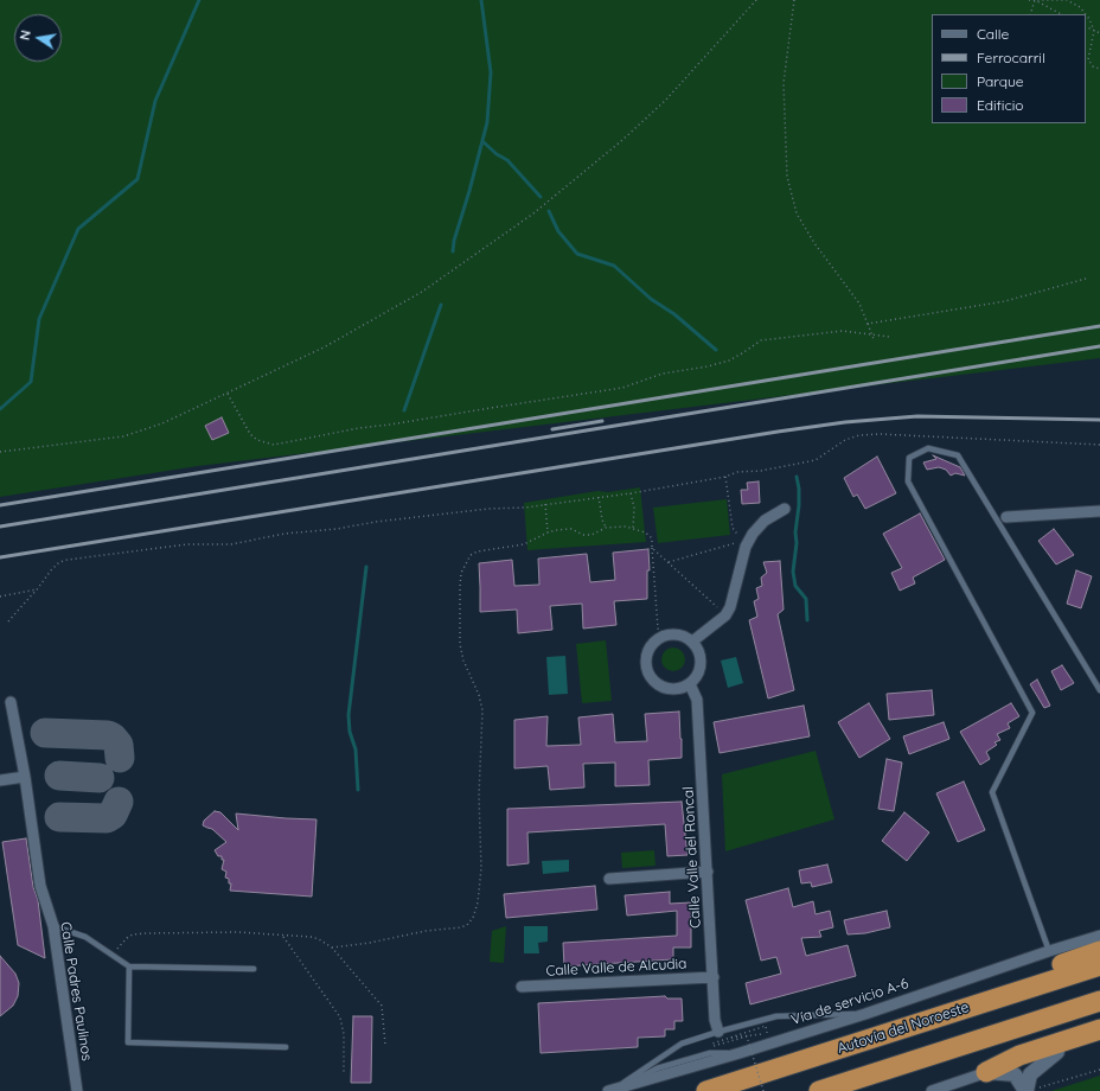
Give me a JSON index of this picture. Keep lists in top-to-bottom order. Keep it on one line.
{"streets":{"highway":["Autovía del Noroeste"],"street":["Calle Valle del Roncal","Calle Valle de Alcudia","Calle Padres Paulinos","Vía de servicio A-6"]},"crossings":[["Calle Valle del Roncal","Calle Valle de Alcudia"]],"legend":["Calle","Ferrocarril","Parque","Edificio"],"north":"left"}
